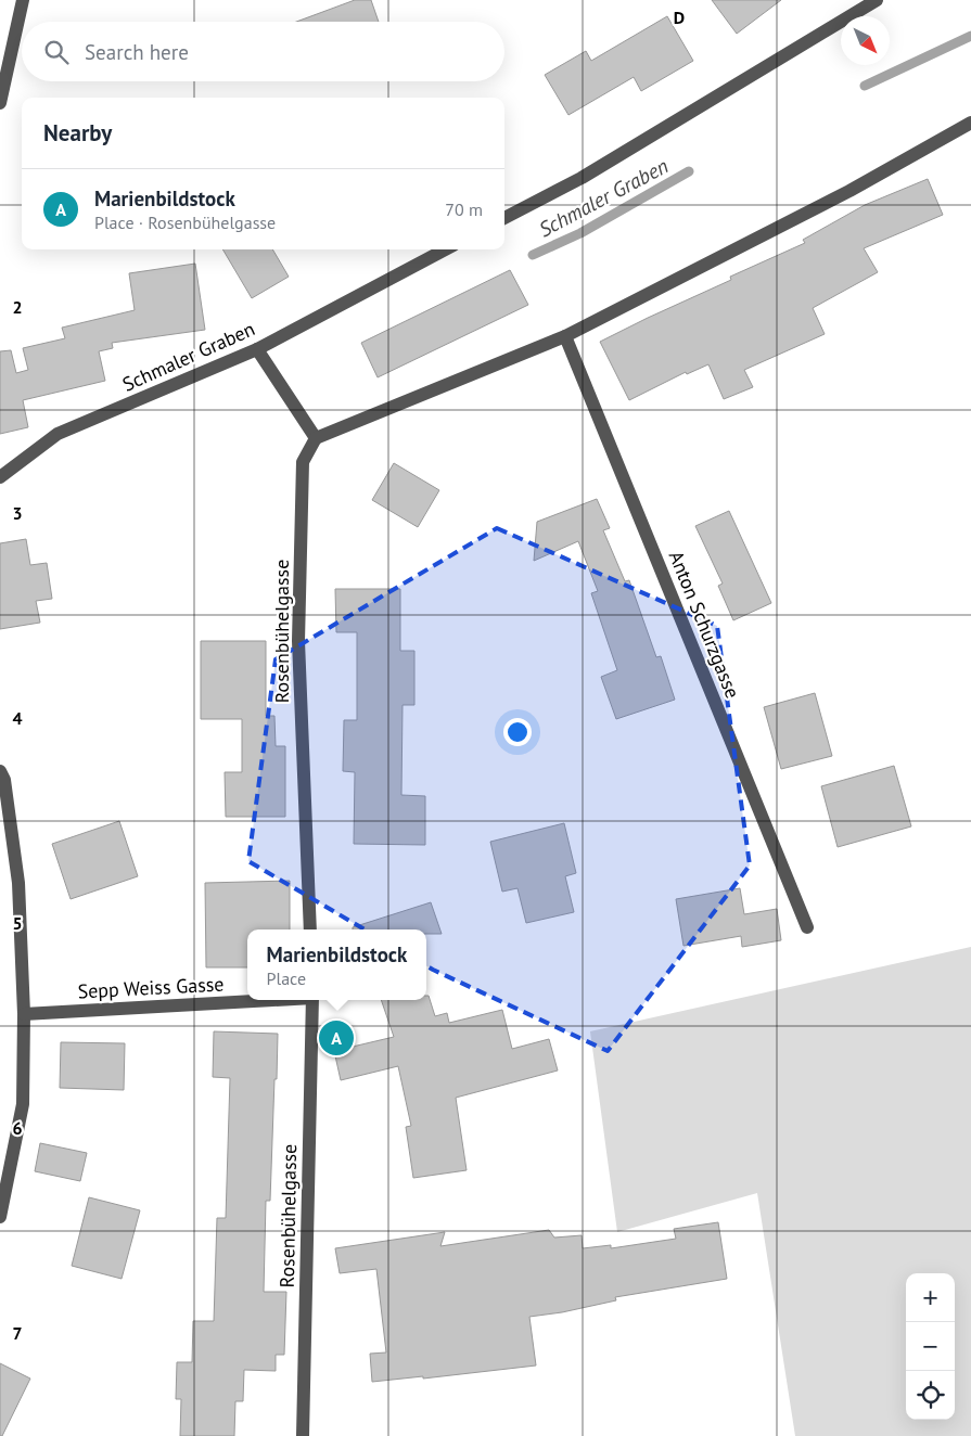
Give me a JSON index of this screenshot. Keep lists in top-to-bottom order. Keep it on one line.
{"streets":{"street":["Schmaler Graben","Anton Schurzgasse","Rosenbühelgasse","Sepp Weiss Gasse"]},"water":["Schmaler Graben"],"north":"bottom right","page":{"search":"Search here","heading":"Nearby","list":[{"mark":"A","name":"Marienbildstock","note":"Place · Rosenbühelgasse","value":"70 m"}],"popup":["Marienbildstock","Place"],"pins":"A","map_buttons":["+","−"]},"grid":{"columns":["D"],"rows":["2","3","4","5","6","7"]}}
